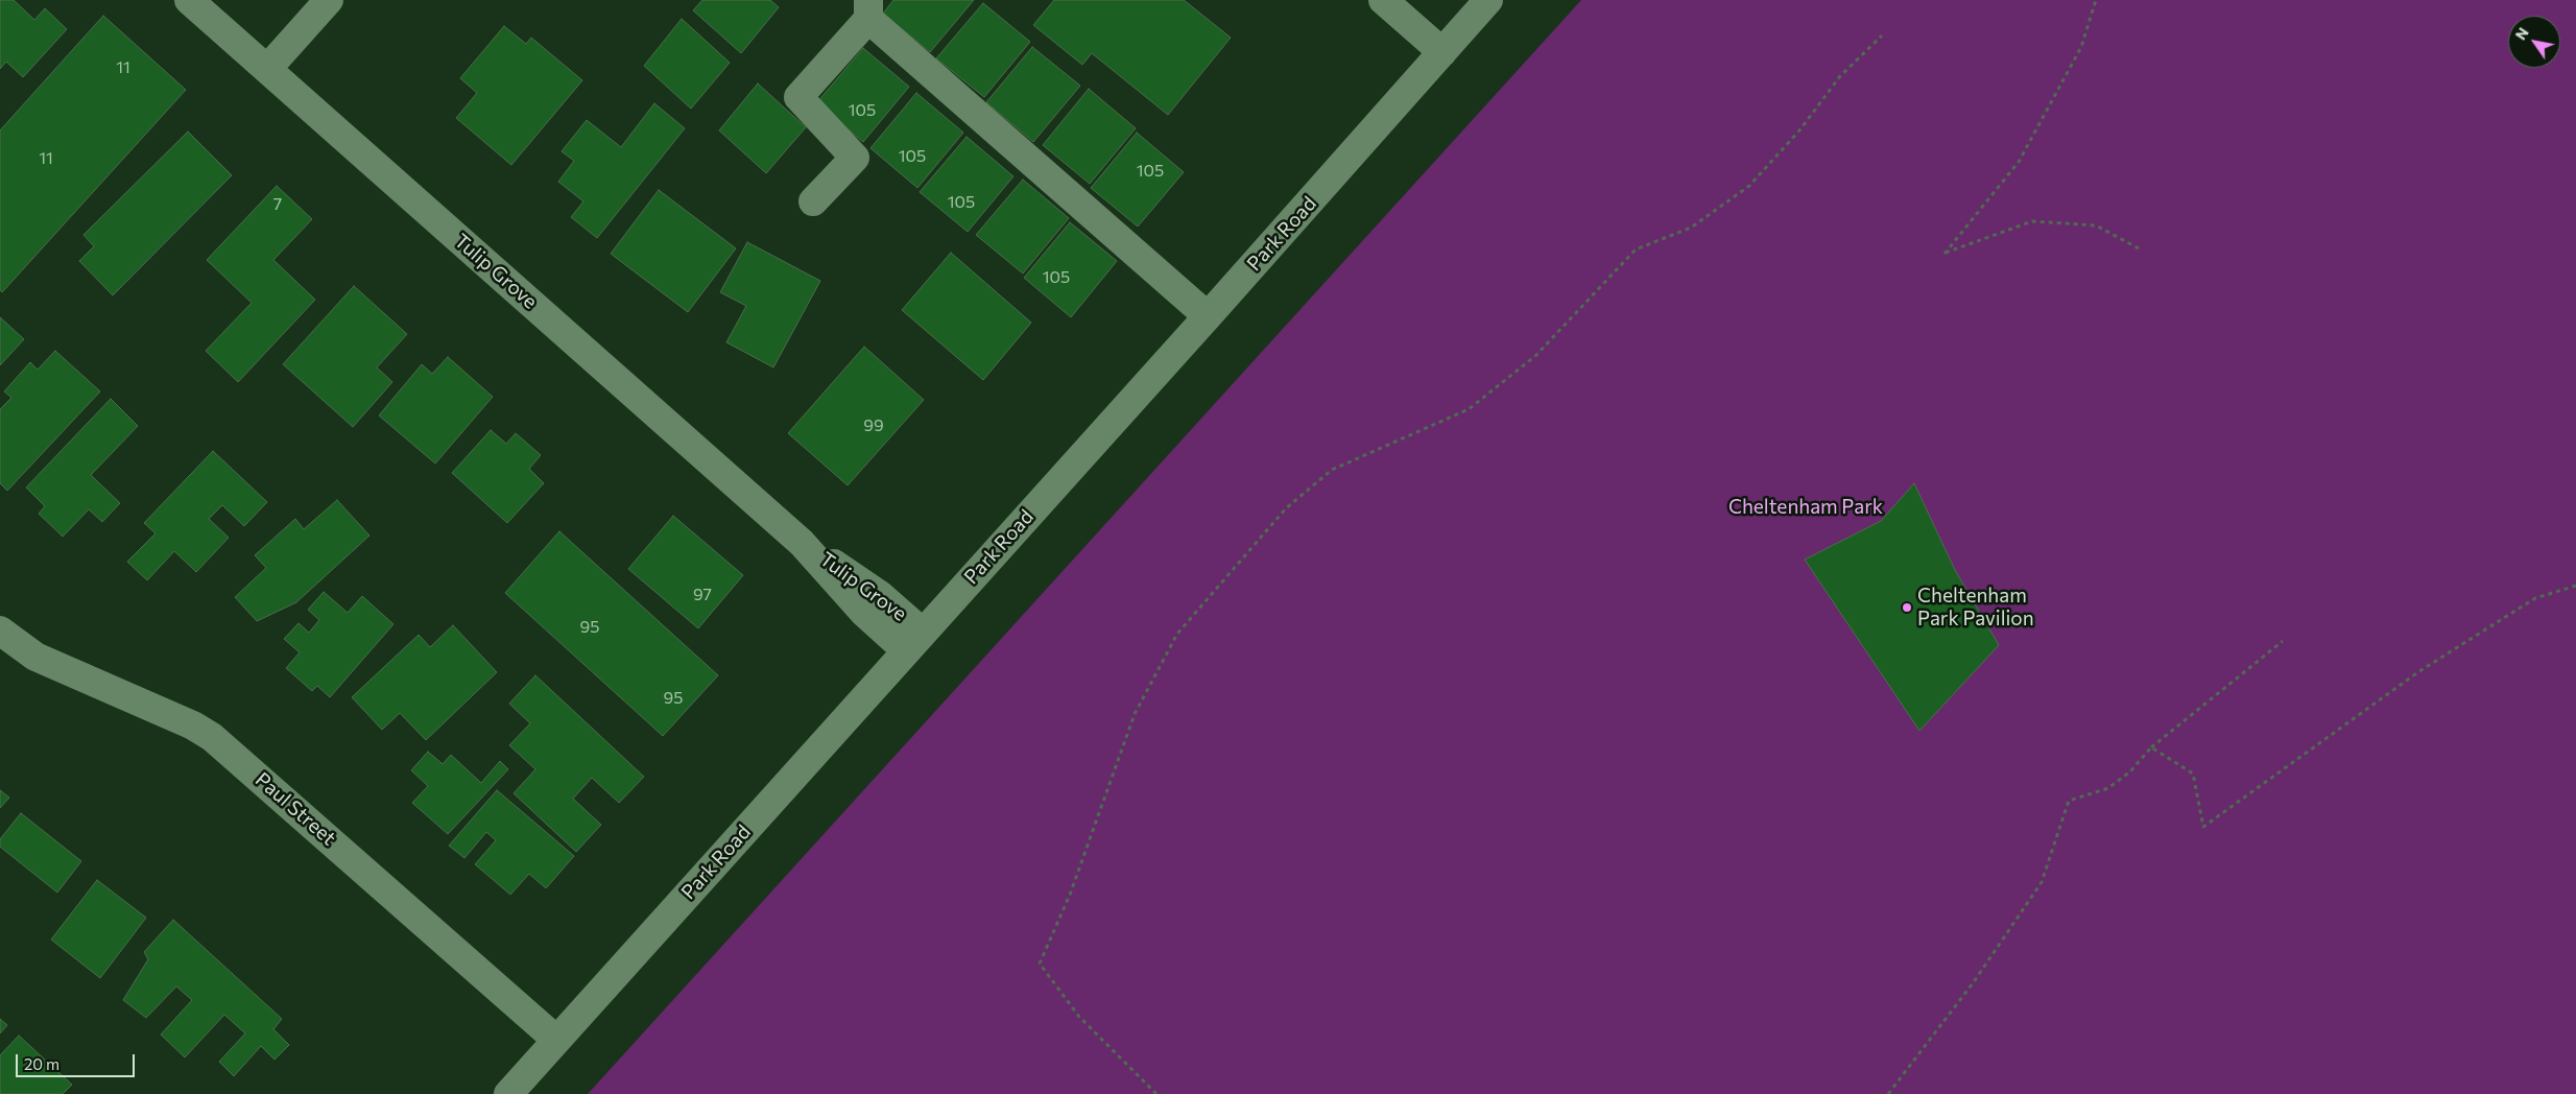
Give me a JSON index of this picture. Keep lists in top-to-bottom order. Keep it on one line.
{"streets":{"street":["Park Road","Tulip Grove","Paul Street"]},"crossings":[["Park Road","Tulip Grove"],["Park Road","Paul Street"]],"parks":["Cheltenham Park"],"places":["Cheltenham Park Pavilion"],"house_numbers":["11","105","105","11","105","105","7","105","99","97","95","95"],"scale_bar":"20 m","north":"top left"}
